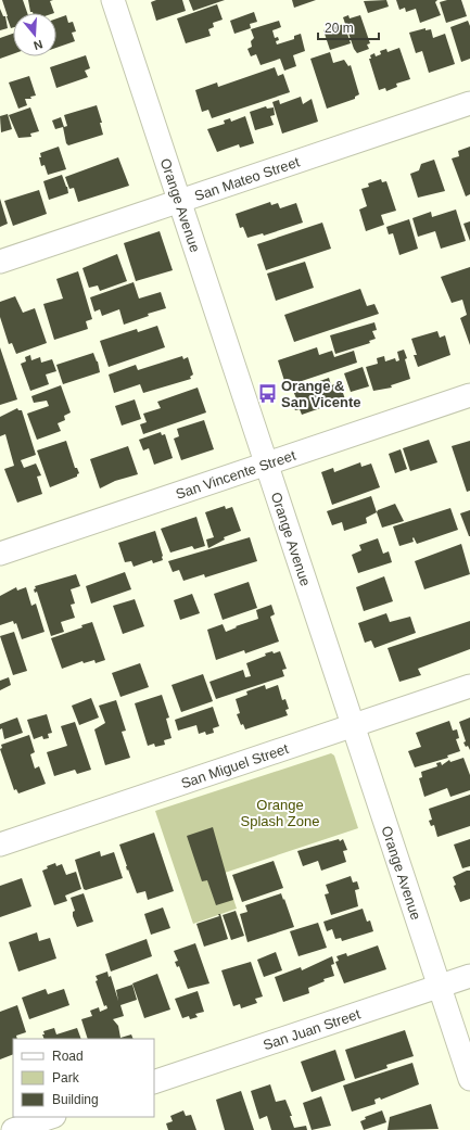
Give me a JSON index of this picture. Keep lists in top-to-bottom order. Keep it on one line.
{"streets":{"street":["San Mateo Street","Orange Avenue","San Vincente Street","San Miguel Street","San Juan Street"]},"crossings":[["San Mateo Street","Orange Avenue"],["Orange Avenue","San Vincente Street"],["Orange Avenue","San Miguel Street"],["Orange Avenue","San Juan Street"]],"parks":["Orange Splash Zone"],"places":{"bus stop":["Orange & San Vicente"]},"legend":["Road","Park","Building"],"scale_bar":"20 m","north":"bottom"}
